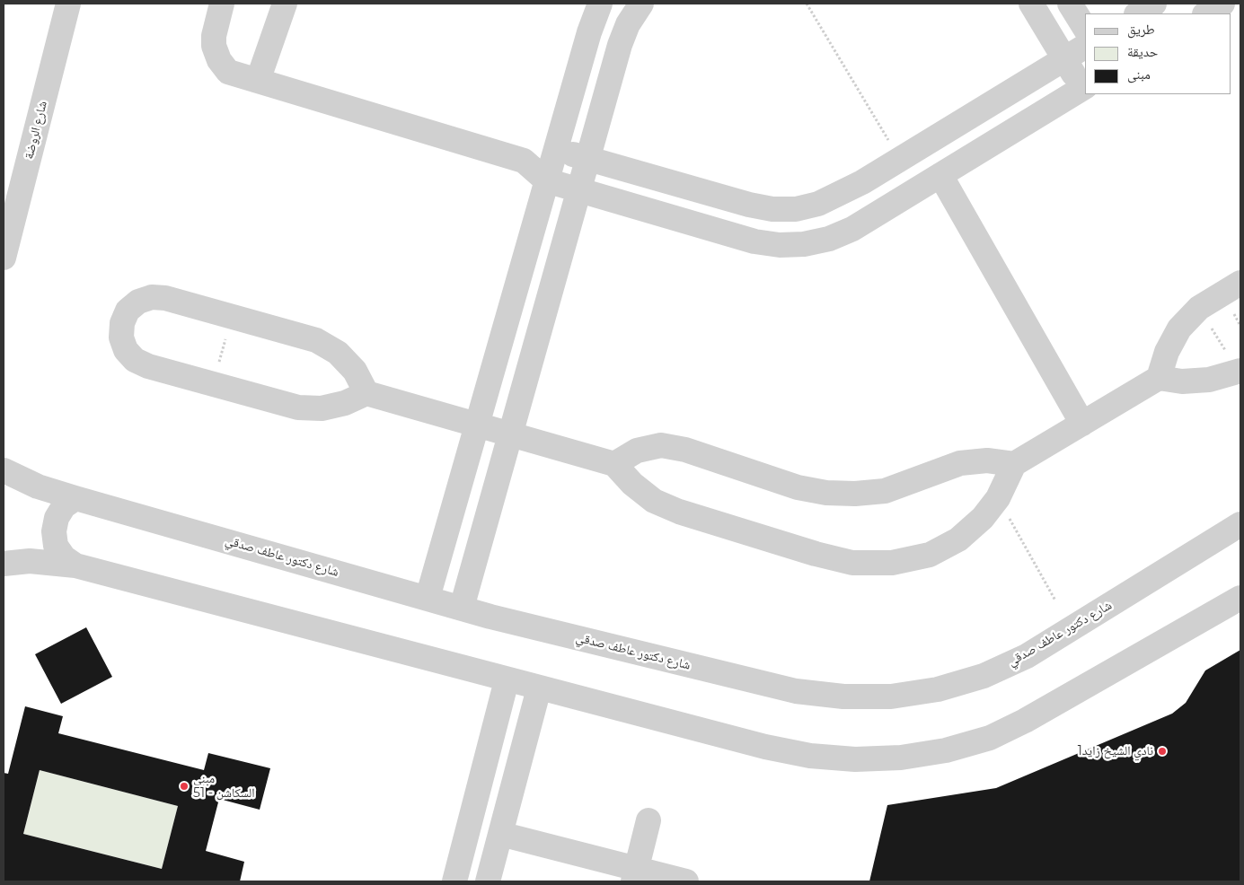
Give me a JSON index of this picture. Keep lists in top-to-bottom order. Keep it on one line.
{"streets":{"street":["شارع الروضة","شارع دكتور عاطف صدقي"]},"places":["نادي الشيخ زايد1","مبنى السكاشن - 51"],"legend":["طريق","حديقة","مبنى"]}
